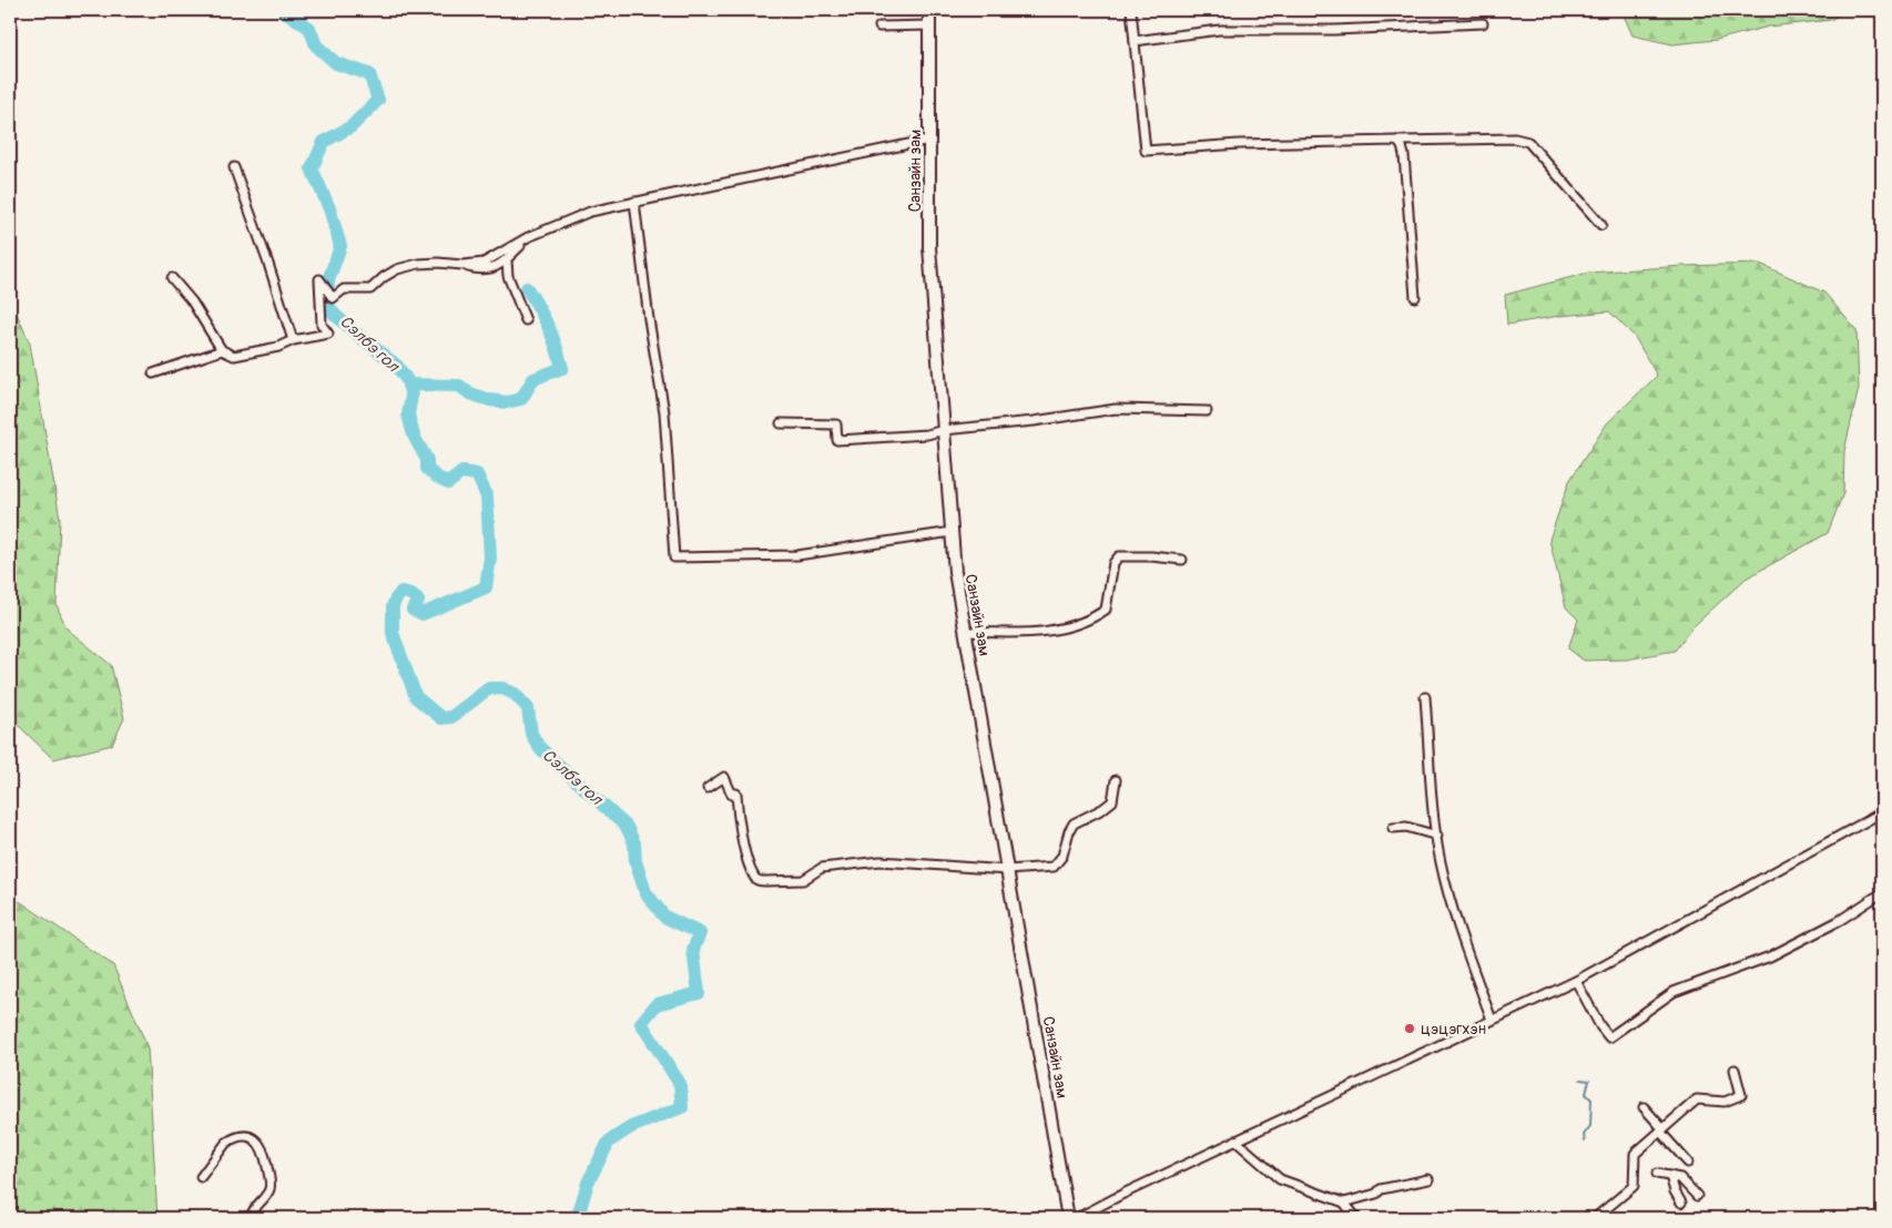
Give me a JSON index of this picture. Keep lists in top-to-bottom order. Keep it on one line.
{"streets":{"main road":["Санзайн зам"]},"water":["Сэлбэ гол"],"places":["цэцэгхэн"]}
